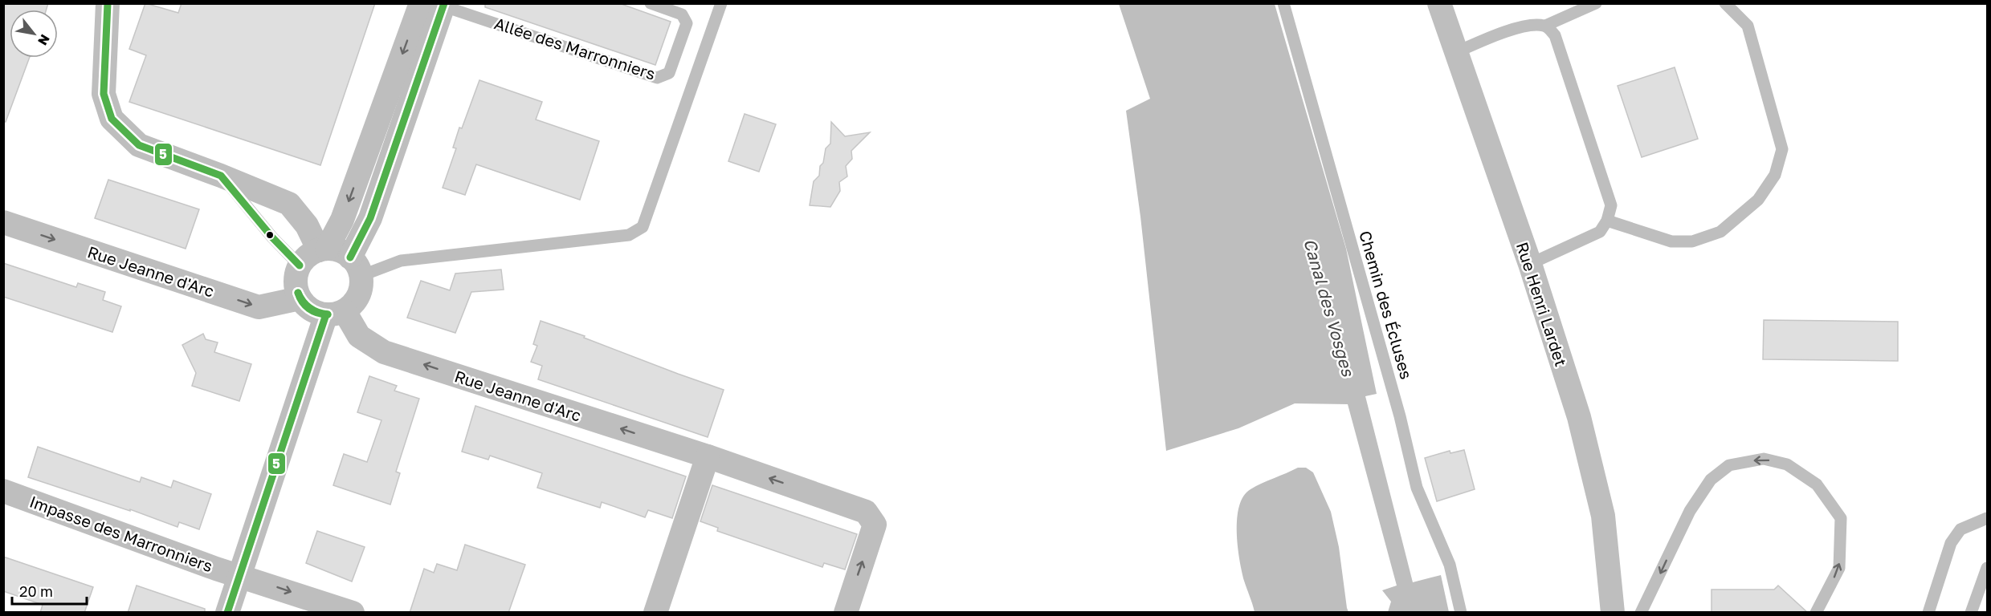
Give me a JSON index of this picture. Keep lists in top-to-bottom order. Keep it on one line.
{"streets":{"street":["Rue Jeanne d'Arc","Rue Henri Lardet","Impasse des Marronniers"],"lane":["Allée des Marronniers","Chemin des Écluses"]},"water":["Canal des Vosges"],"lines":["transit line 5"],"scale_bar":"20 m","north":"bottom right"}
